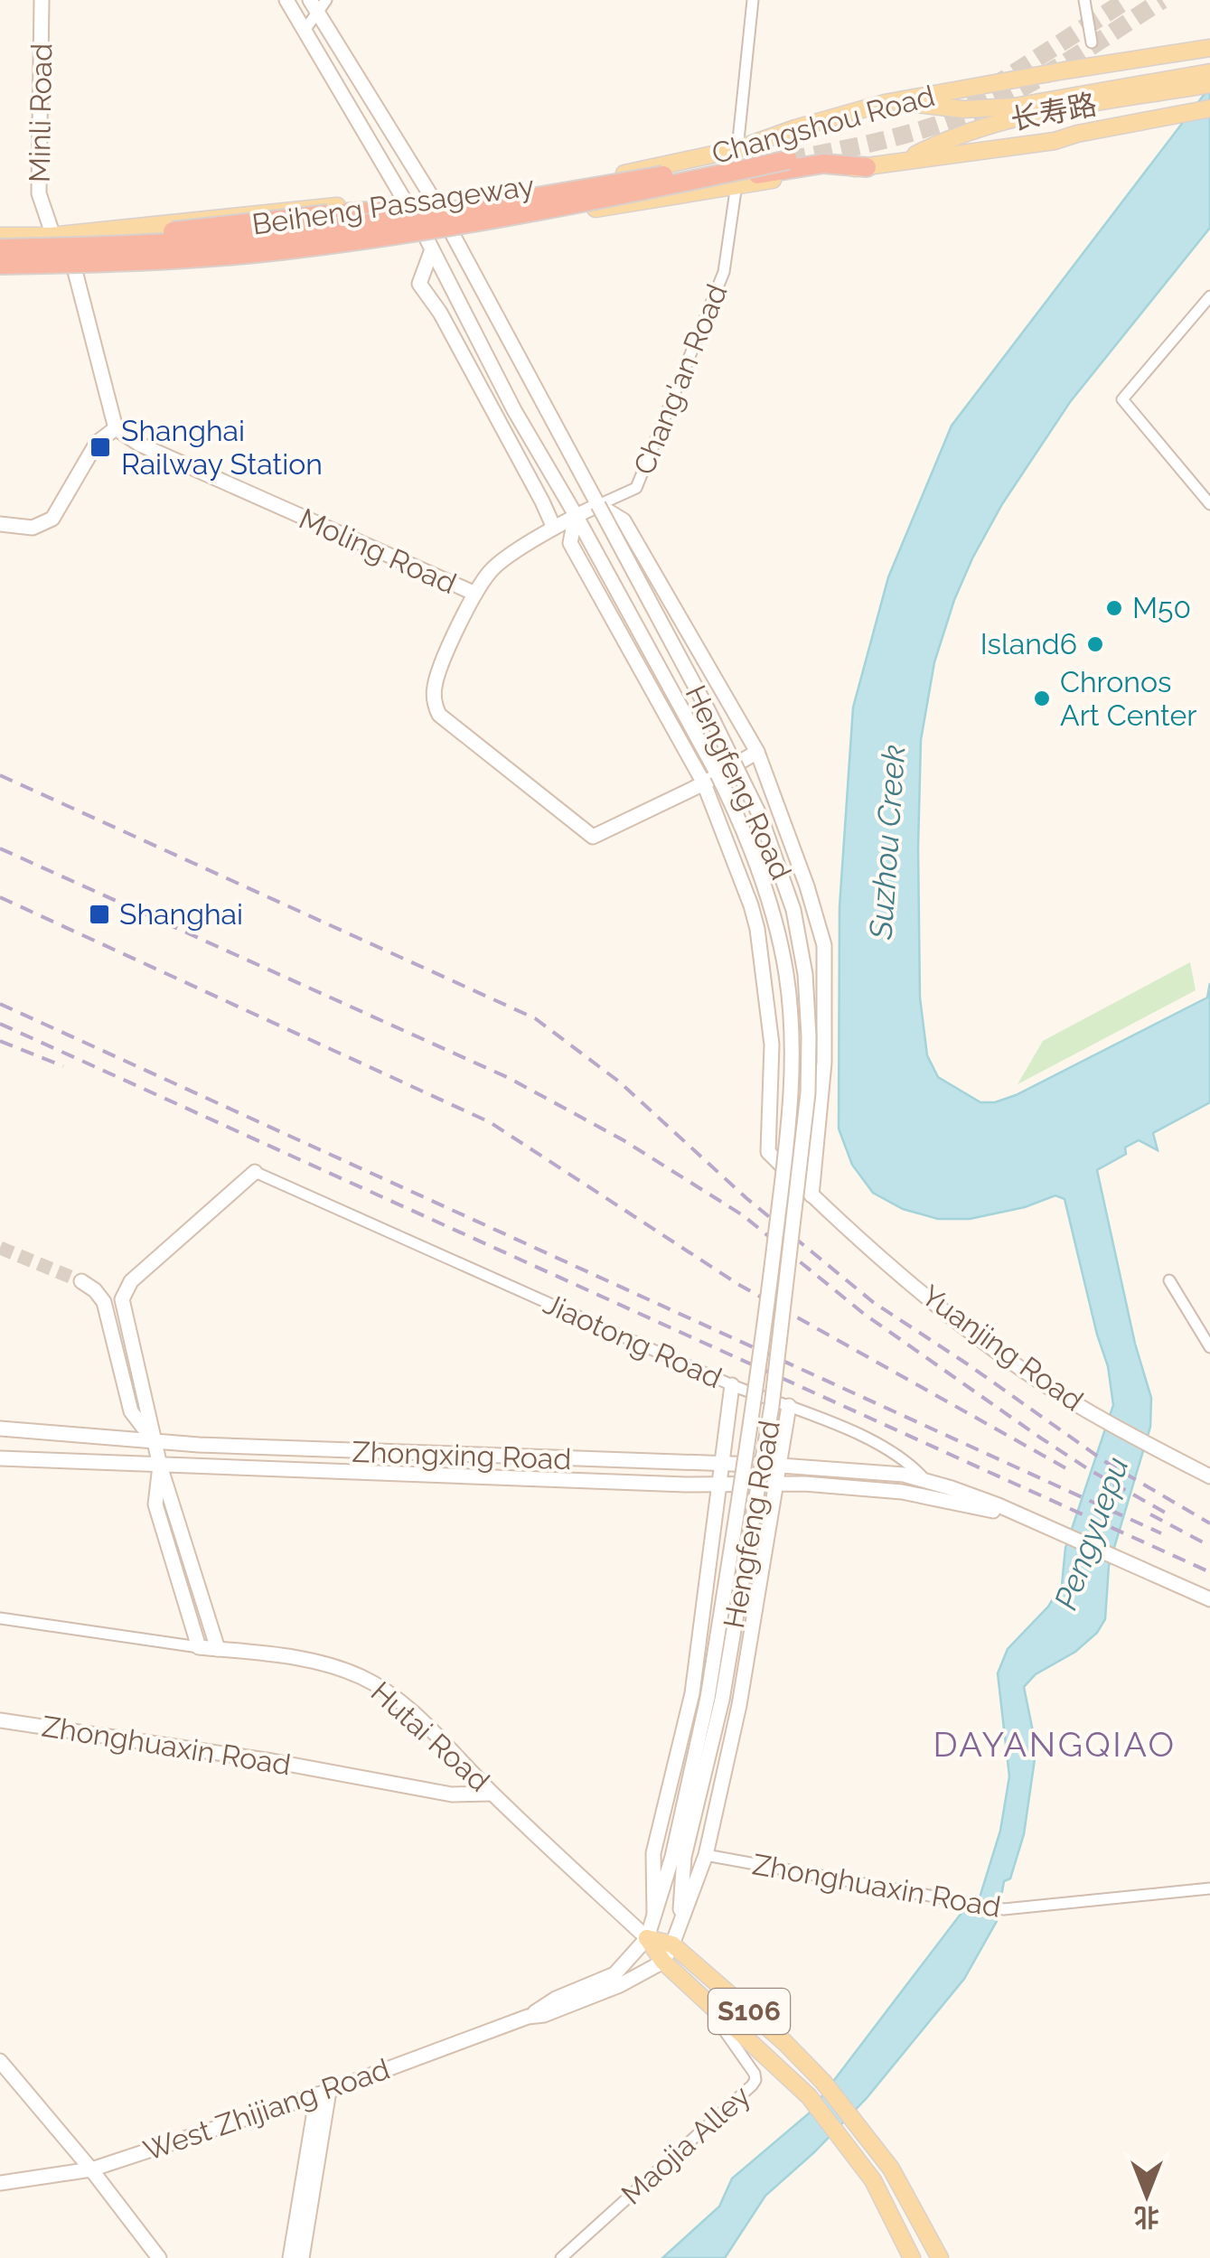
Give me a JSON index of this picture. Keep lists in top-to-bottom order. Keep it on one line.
{"streets":{"highway":["Beiheng Passageway"],"main road":["长寿路","Minli Road","Changshou Road","Chang'an Road","Moling Road","Hengfeng Road","Jiaotong Road","Yuanjing Road","Zhongxing Road","Hutai Road","Zhonghuaxin Road","S106","West Zhijiang Road"],"street":["Maojia Alley"]},"crossings":[["长寿路","Changshou Road"],["Minli Road","Changshou Road"],["Minli Road","Moling Road"],["Changshou Road","Chang'an Road"],["Changshou Road","Hengfeng Road"],["Chang'an Road","Moling Road"],["Chang'an Road","Hengfeng Road"],["Chang'an Road","Yuanjing Road"],["Moling Road","Yuanjing Road"],["Hengfeng Road","Jiaotong Road"],["Hengfeng Road","Yuanjing Road"],["Hengfeng Road","Zhongxing Road"],["Hengfeng Road","Hutai Road"],["Hengfeng Road","Zhonghuaxin Road"],["Hengfeng Road","West Zhijiang Road"],["Jiaotong Road","Zhongxing Road"],["Hutai Road","Zhonghuaxin Road"],["Hutai Road","West Zhijiang Road"],["Hutai Road","Maojia Alley"]],"districts":["DAYANGQIAO"],"water":["Suzhou Creek","Pengyuepu"],"places":{"transit":["Shanghai Railway Station","Shanghai"],"other":["M50","Island6","Chronos Art Center"]},"north":"bottom"}
